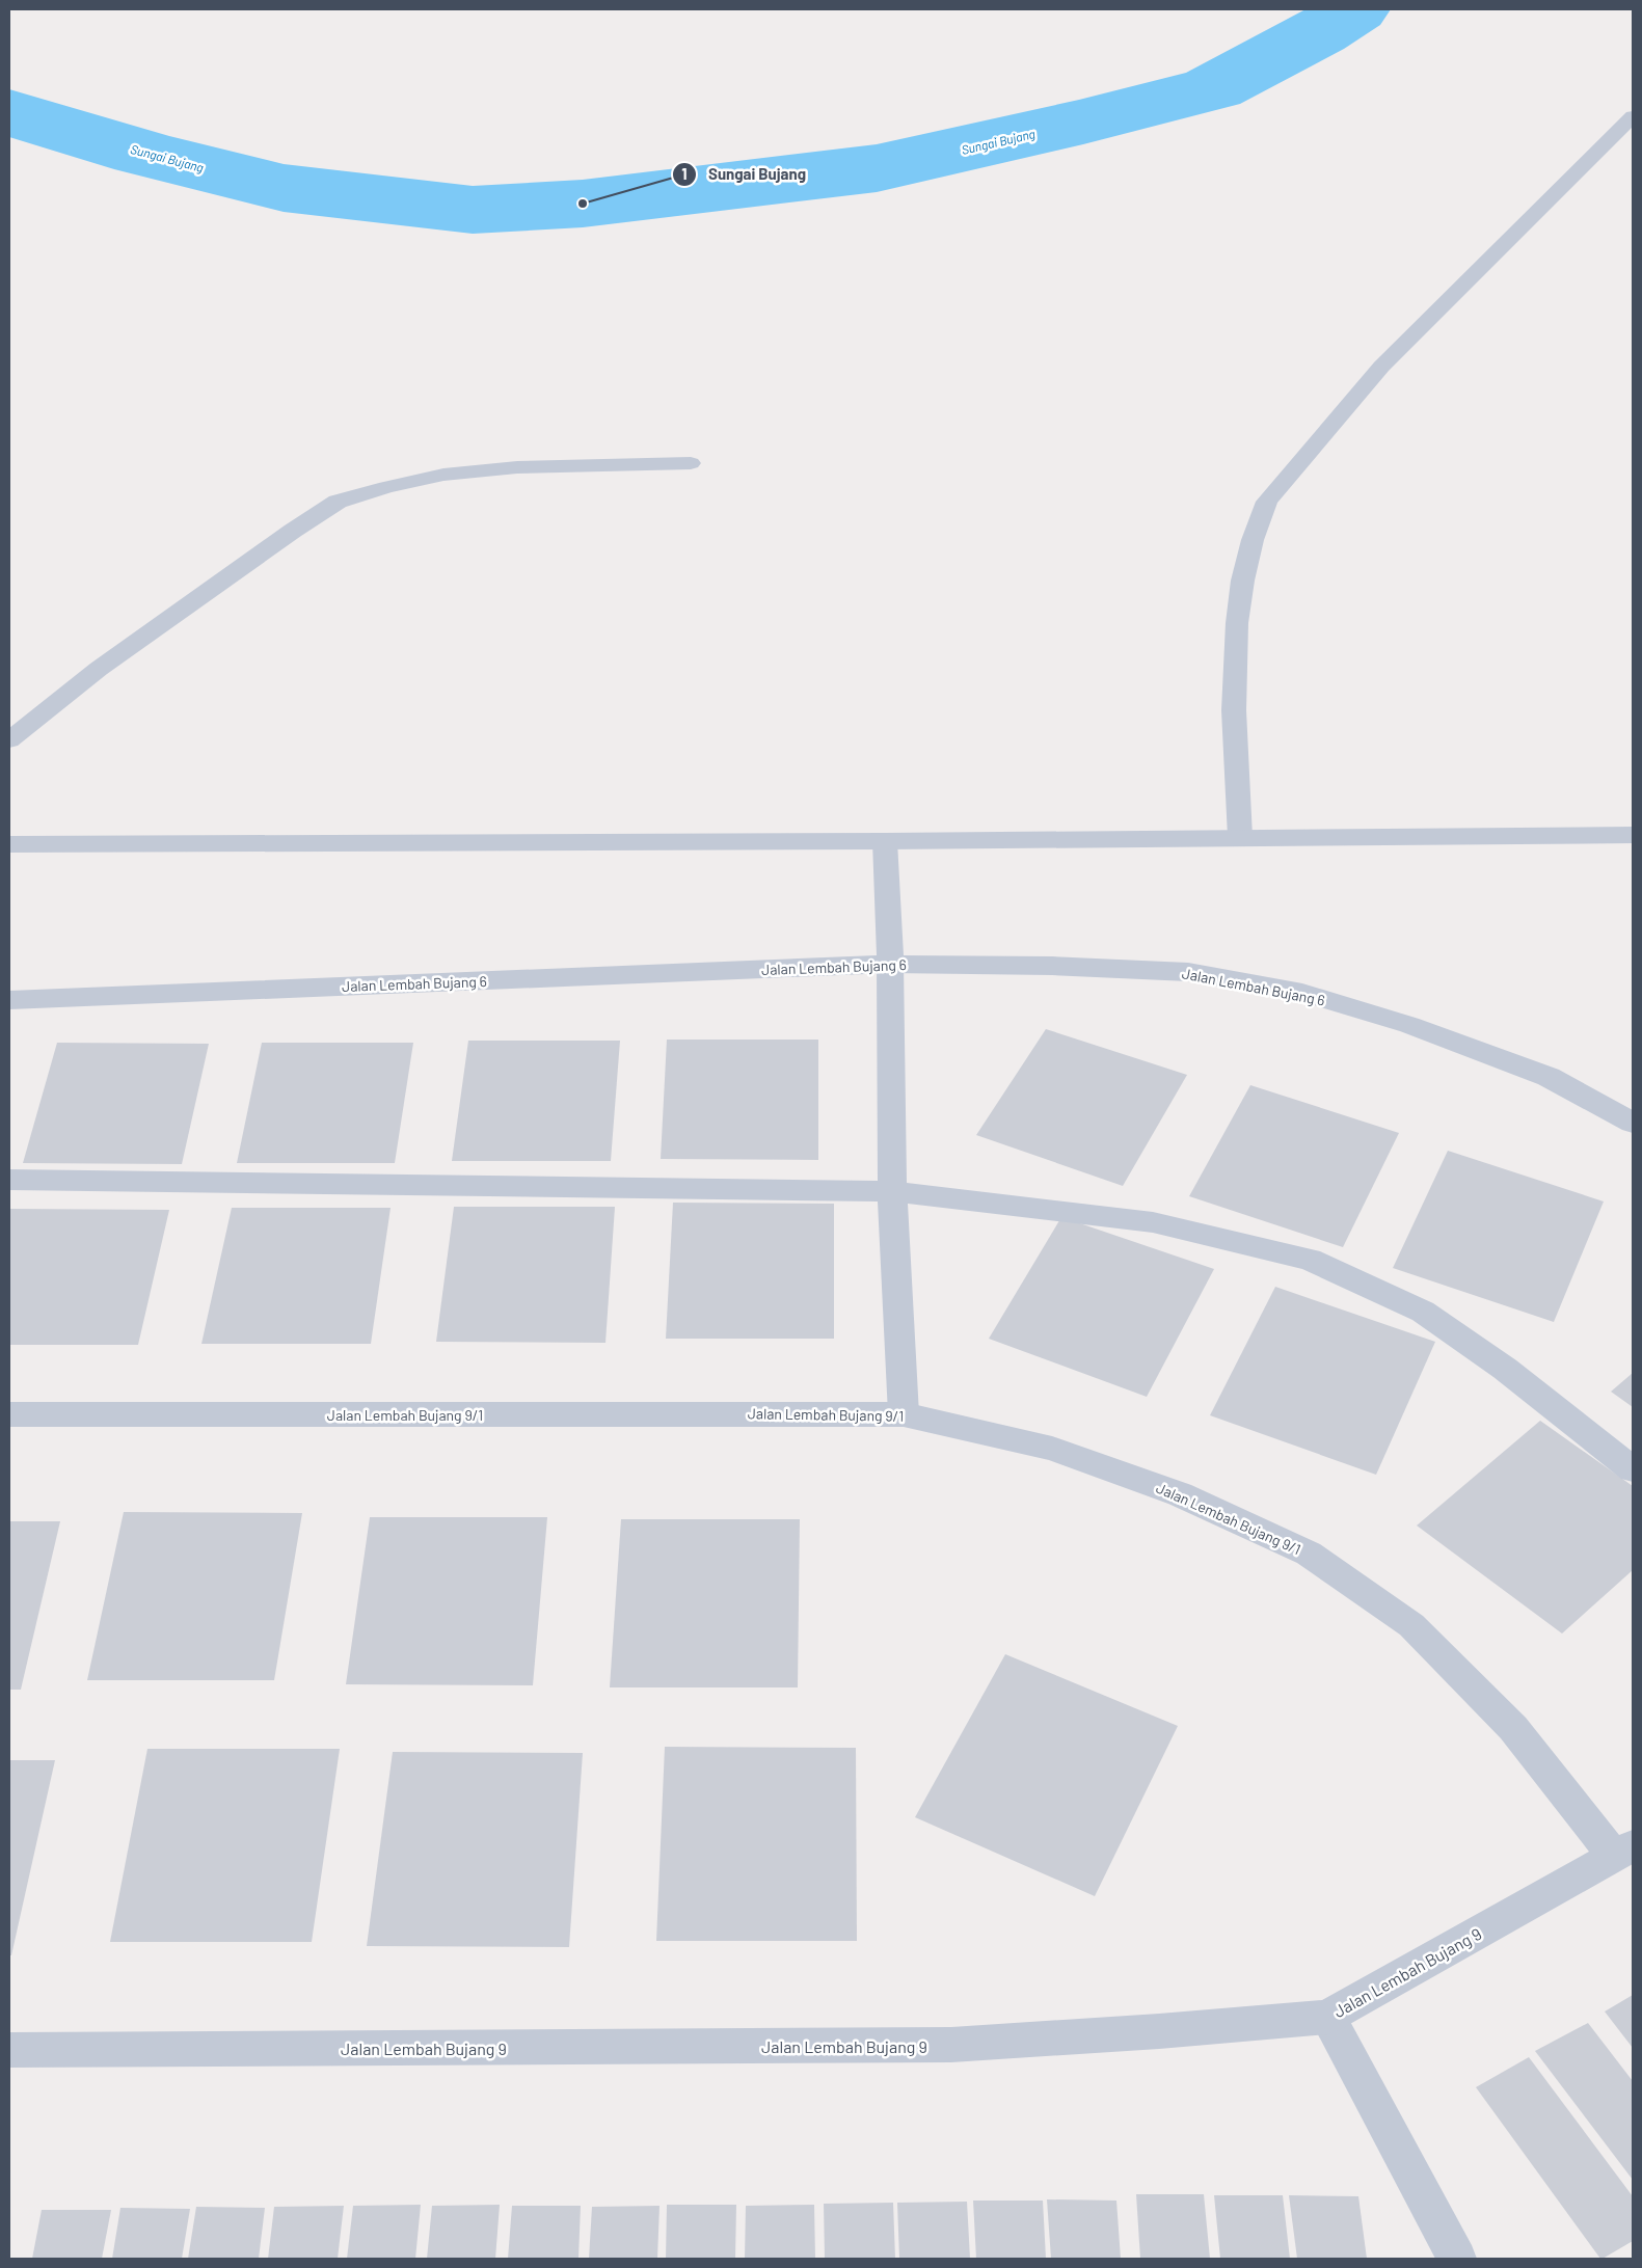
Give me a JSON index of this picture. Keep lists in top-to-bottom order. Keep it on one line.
{"streets":{"street":["Jalan Lembah Bujang 6","Jalan Lembah Bujang 9/1","Jalan Lembah Bujang 9"]},"crossings":[["Jalan Lembah Bujang 9/1","Jalan Lembah Bujang 9"]],"water":["Sungai Bujang"],"places":["Sungai Bujang"]}
